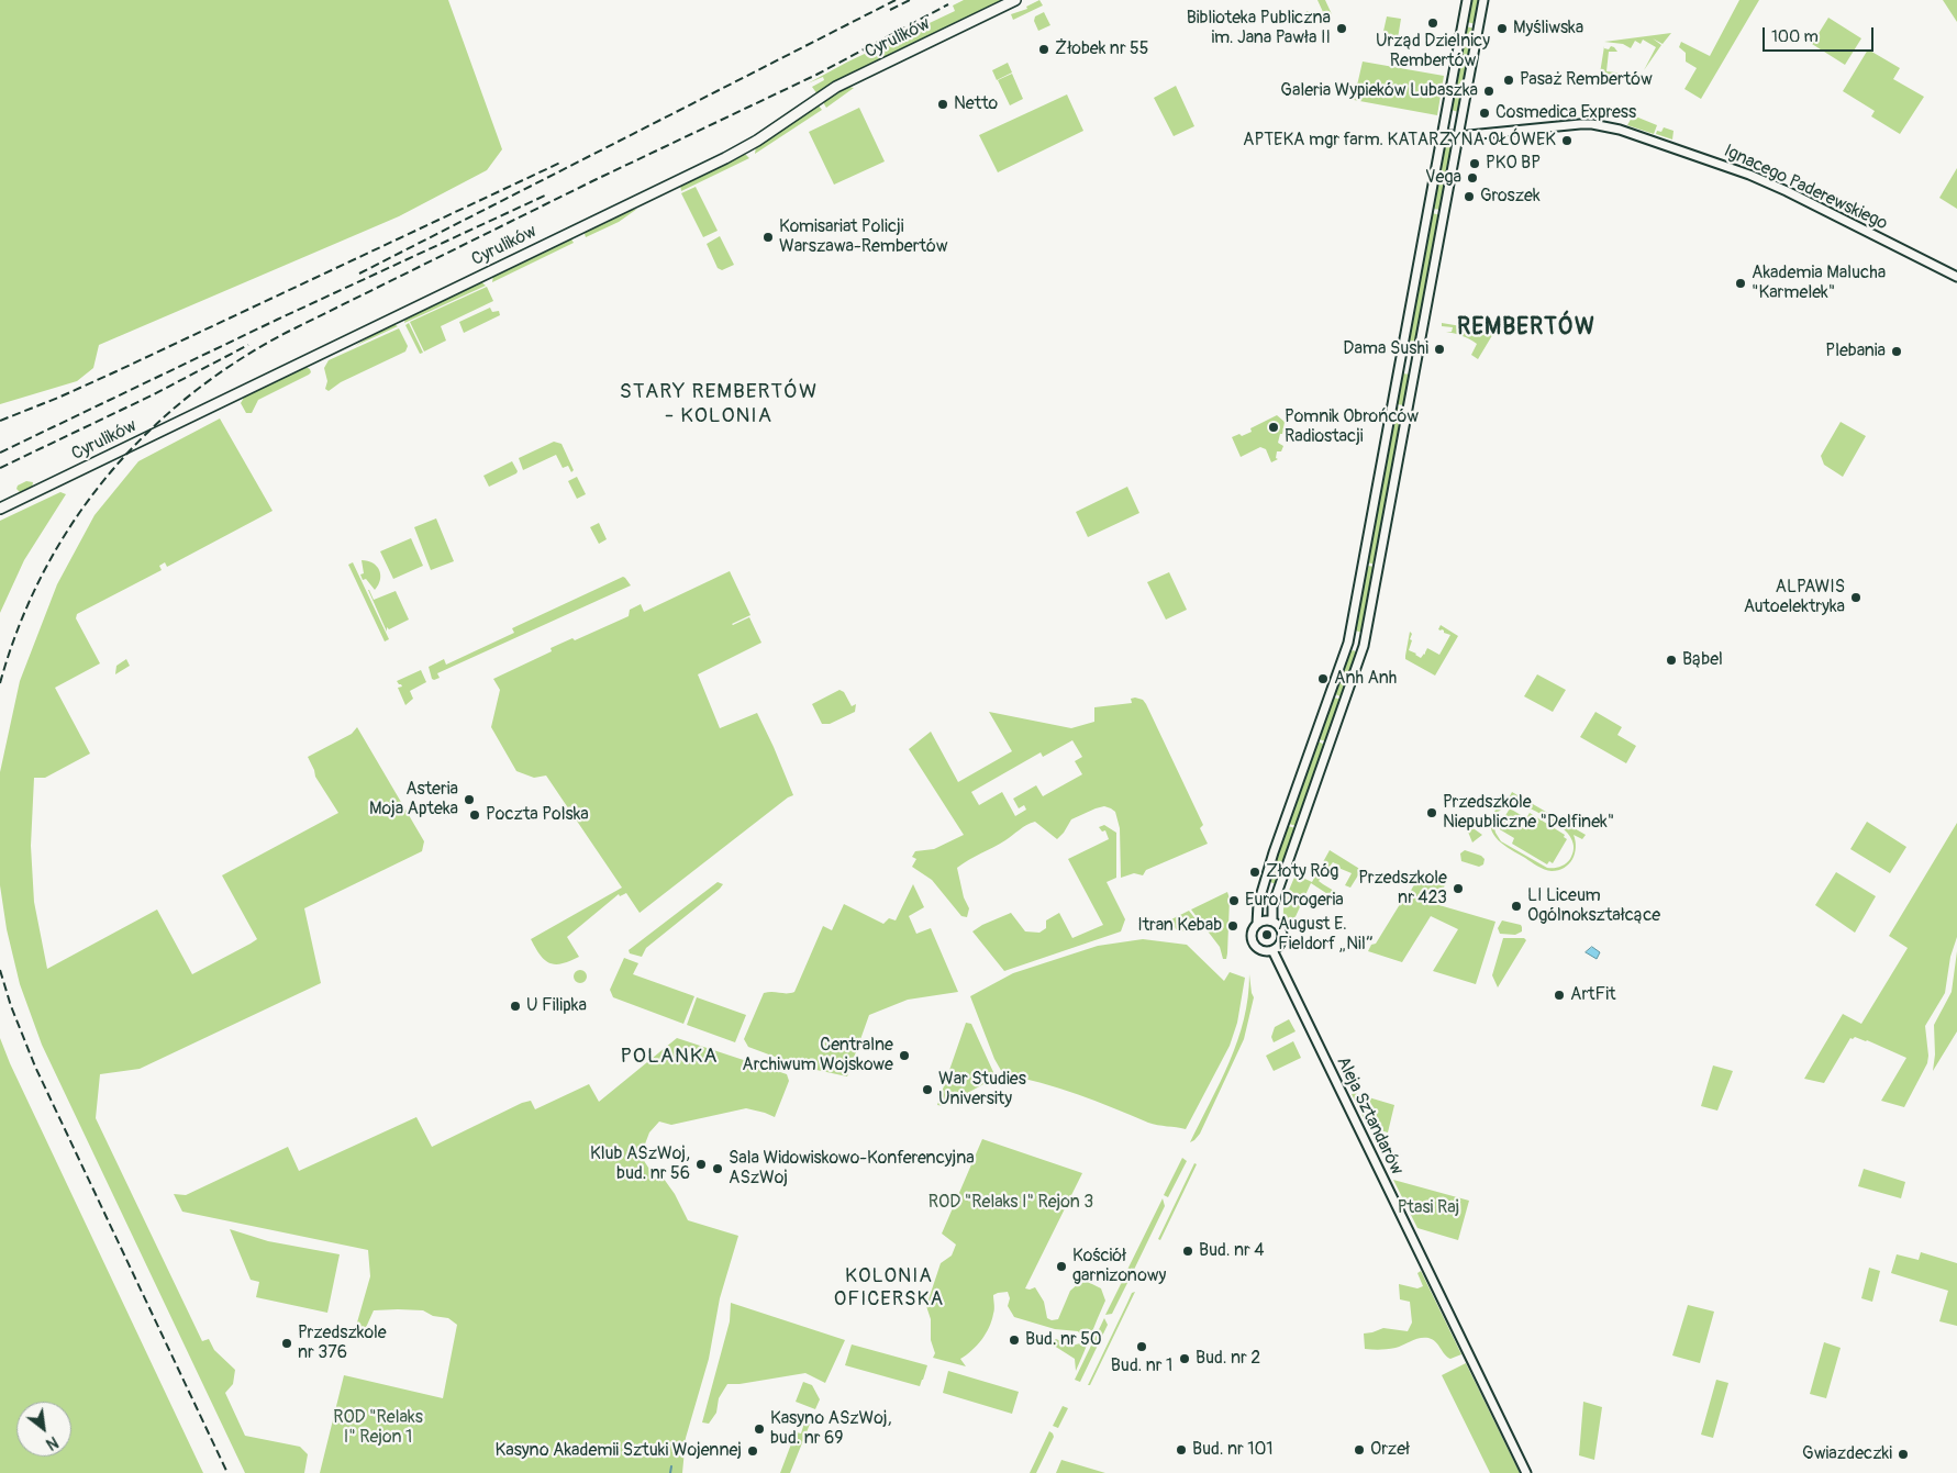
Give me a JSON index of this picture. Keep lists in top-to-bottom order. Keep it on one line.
{"streets":{"main road":["Cyrulików"],"street":["Ignacego Paderewskiego","Aleja Sztandarów"]},"districts":["REMBERTÓW","STARY REMBERTÓW - KOLONIA","POLANKA","KOLONIA OFICERSKA"],"parks":["ROD \"Relaks I\" Rejon 3","Ptasi Raj","ROD \"Relaks I\" Rejon 1"],"places":["Urząd Dzielnicy Rembertów","Biblioteka Publiczna im. Jana Pawła II","Myśliwska","Żłobek nr 55","Pasaż Rembertów","Galeria Wypieków Lubaszka","Netto","Cosmedica Express","APTEKA mgr farm. KATARZYNA OŁÓWEK","PKO BP","Vega","Groszek","Komisariat Policji Warszawa-Rembertów","Akademia Malucha \"Karmelek\"","Dama Sushi","Plebania","Pomnik Obrońców Radiostacji","ALPAWIS Autoelektryka","Bąbel","Anh Anh","Asteria Moja Apteka","Przedszkole Niepubliczne \"Delfinek\"","Poczta Polska","Złoty Róg","Przedszkole nr 423","Euro Drogeria","LI Liceum Ogólnokształcące","Itran Kebab","August E. Fieldorf „Nil”","ArtFit","U Filipka","Centralne Archiwum Wojskowe","War Studies University","Klub ASzWoj, bud. nr 56","Sala Widowiskowo-Konferencyjna ASzWoj","Bud. nr 4","Kościół garnizonowy","Bud. nr 50","Przedszkole nr 376","Bud. nr 1","Bud. nr 2","Kasyno ASzWoj, bud. nr 69","Bud. nr 101","Orzeł","Kasyno Akademii Sztuki Wojennej","Gwiazdeczki"],"scale_bar":"100 m","north":"bottom right"}
